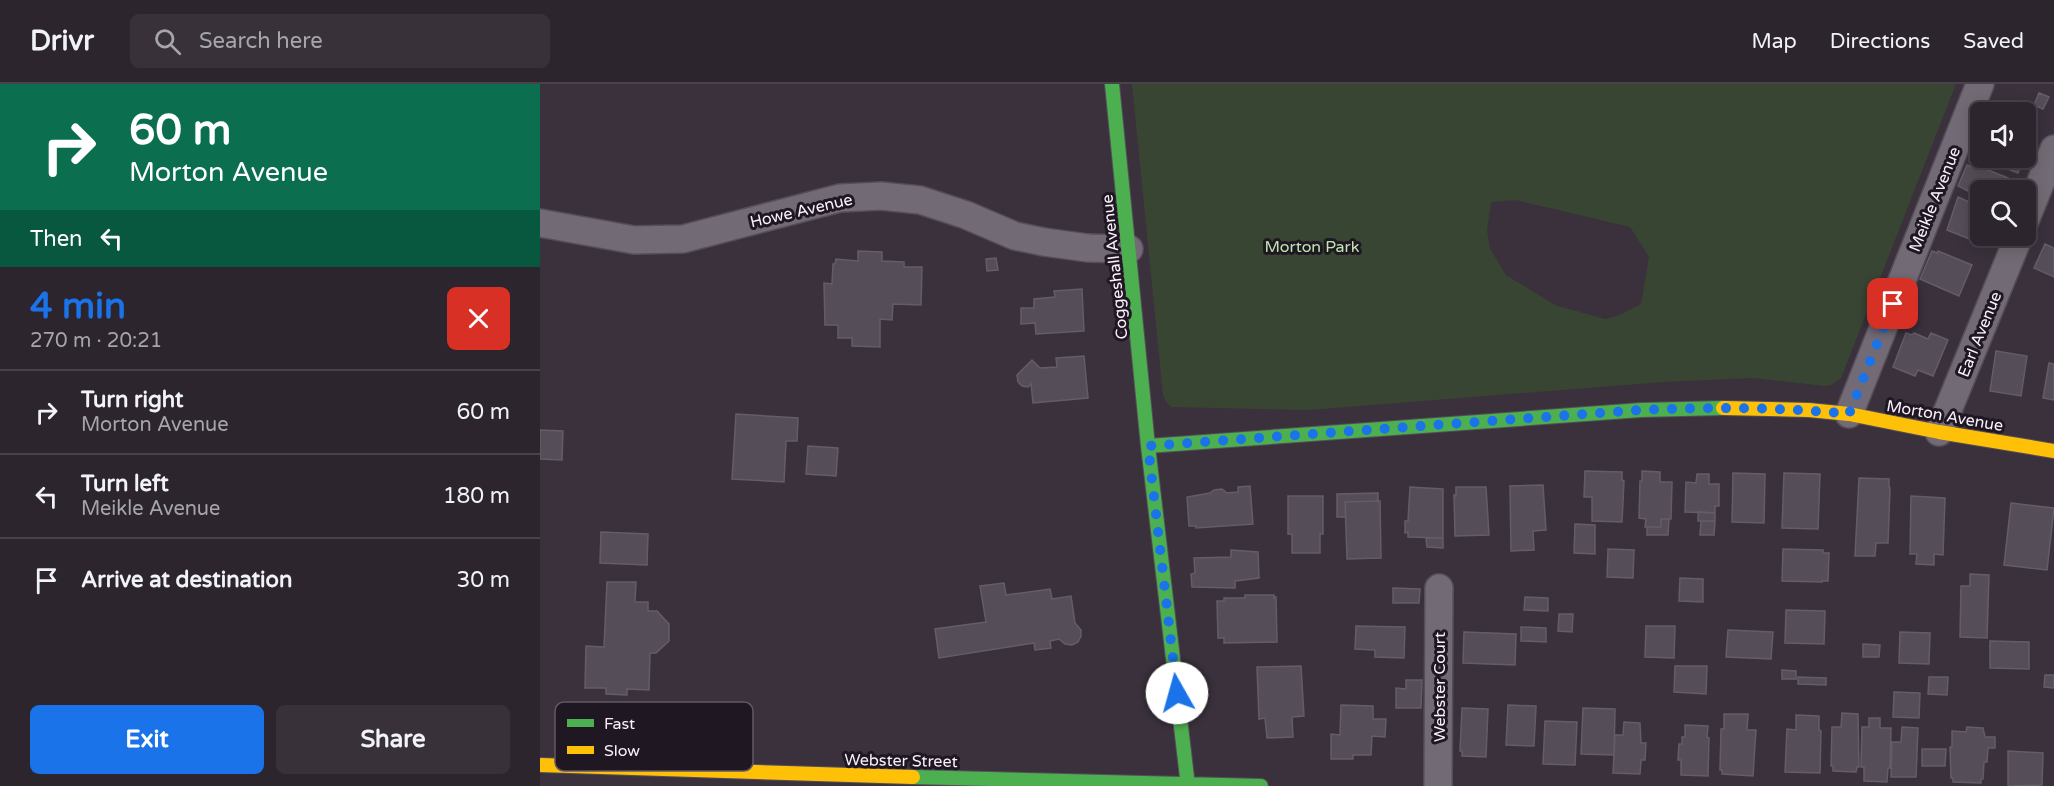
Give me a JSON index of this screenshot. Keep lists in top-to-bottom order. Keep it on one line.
{"streets":{"main road":["Coggeshall Avenue","Morton Avenue","Webster Street"],"street":["Meikle Avenue","Howe Avenue","Earl Avenue","Webster Court"]},"crossings":[["Meikle Avenue","Morton Avenue"],["Howe Avenue","Coggeshall Avenue"],["Coggeshall Avenue","Morton Avenue"],["Coggeshall Avenue","Webster Street"],["Earl Avenue","Morton Avenue"]],"parks":["Morton Park"],"legend":["Fast","Slow"],"page":{"header":"Drivr","search":"Search here","nav":["Map","Directions","Saved"],"turn":["60 m","Morton Avenue"],"then":"Then","heading":["4 min","270 m · 20:21"],"list":[{"name":"Turn right","note":"Morton Avenue","value":"60 m"},{"name":"Turn left","note":"Meikle Avenue","value":"180 m"},{"name":"Arrive at destination","value":"30 m"}],"buttons":["Exit","Share"]}}
